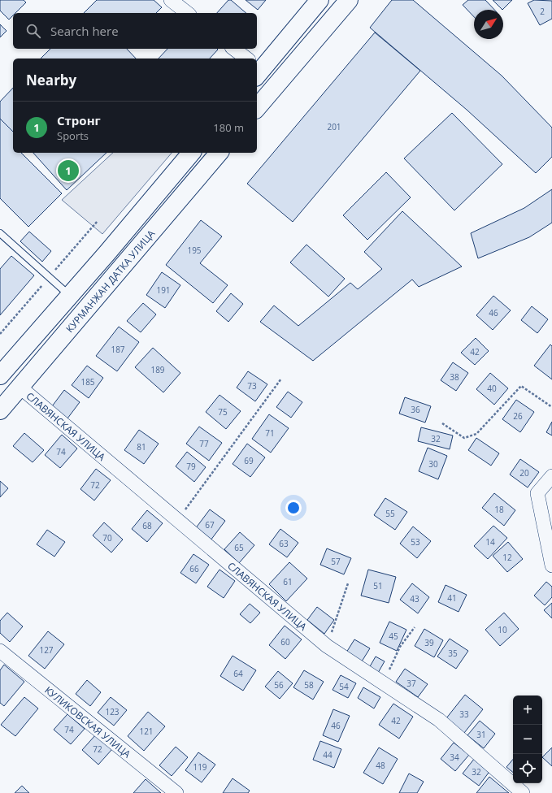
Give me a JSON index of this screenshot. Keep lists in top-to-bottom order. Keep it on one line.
{"streets":{"main road":["КУРМАНЖАН ДАТКА УЛИЦА"],"street":["СЛАВЯНСКАЯ УЛИЦА","КУЛИКОВСКАЯ УЛИЦА"]},"crossings":[["КУРМАНЖАН ДАТКА УЛИЦА","СЛАВЯНСКАЯ УЛИЦА"]],"house_numbers":["2","201","195","191","46","187","42","189","38","185","73","40","36","75","26","71","32","77","81","74","69","30","79","20","72","18","55","67","68","70","53","14","63","65","12","57","66","61","51","41","43","10","45","60","39","127","35","64","37","56","58","54","123","33","42","46","74","121","31","72","44","34","48","119","32"],"north":"top right","page":{"search":"Search here","heading":"Nearby","list":[{"mark":"1","name":"Стронг","note":"Sports","value":"180 m"}],"pins":"1","map_buttons":["+","−"]}}
